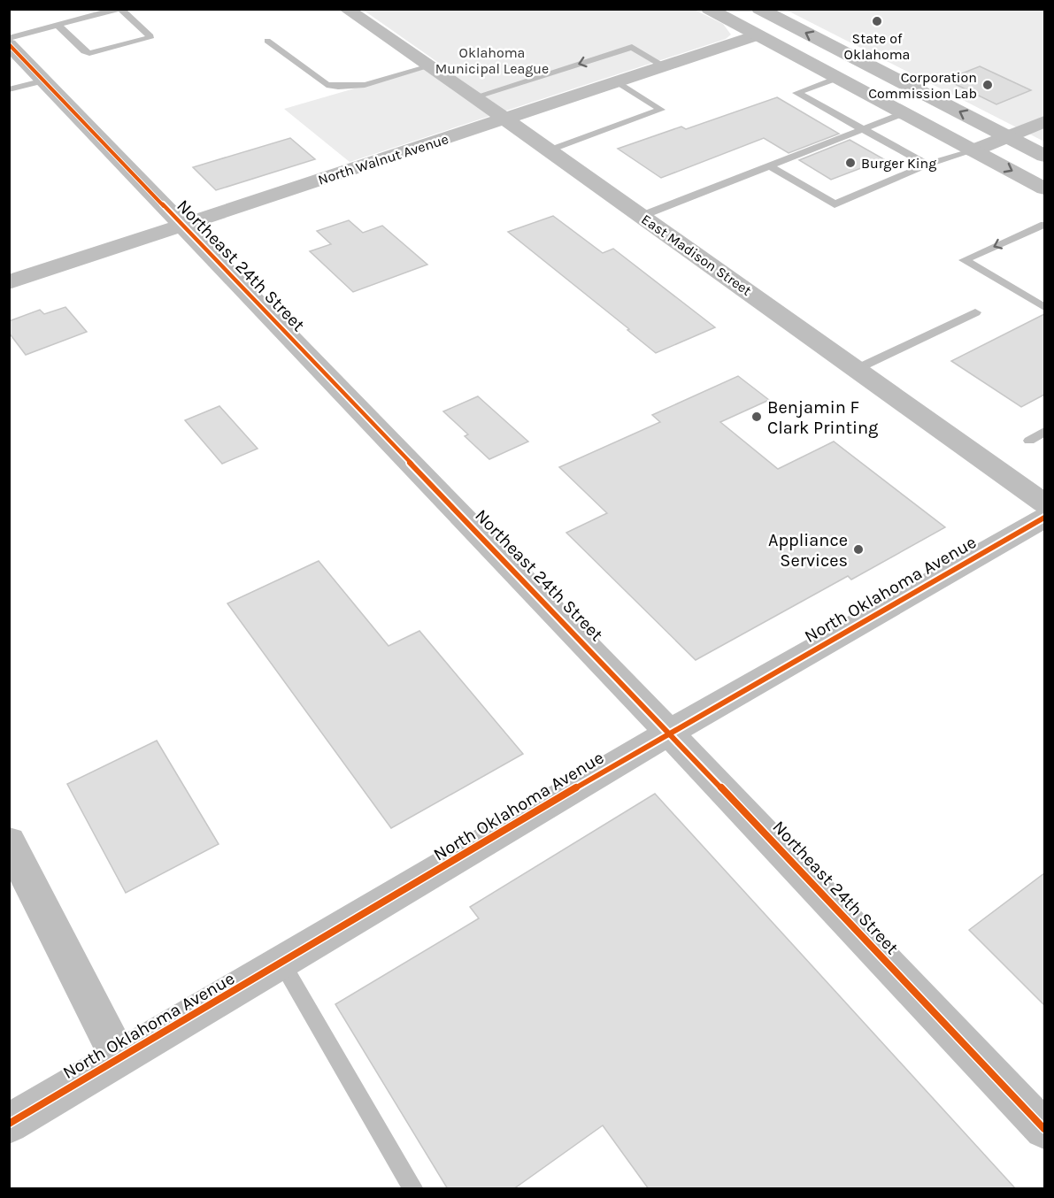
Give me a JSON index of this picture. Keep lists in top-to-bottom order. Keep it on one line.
{"streets":{"street":["North Walnut Avenue","East Madison Street","Northeast 24th Street","North Oklahoma Avenue"]},"crossings":[["North Walnut Avenue","East Madison Street"],["North Walnut Avenue","Northeast 24th Street"],["Northeast 24th Street","North Oklahoma Avenue"]],"parks":["Oklahoma Municipal League"],"places":["State of Oklahoma","Corporation Commission Lab","Burger King","Benjamin F Clark Printing","Appliance Services"]}
